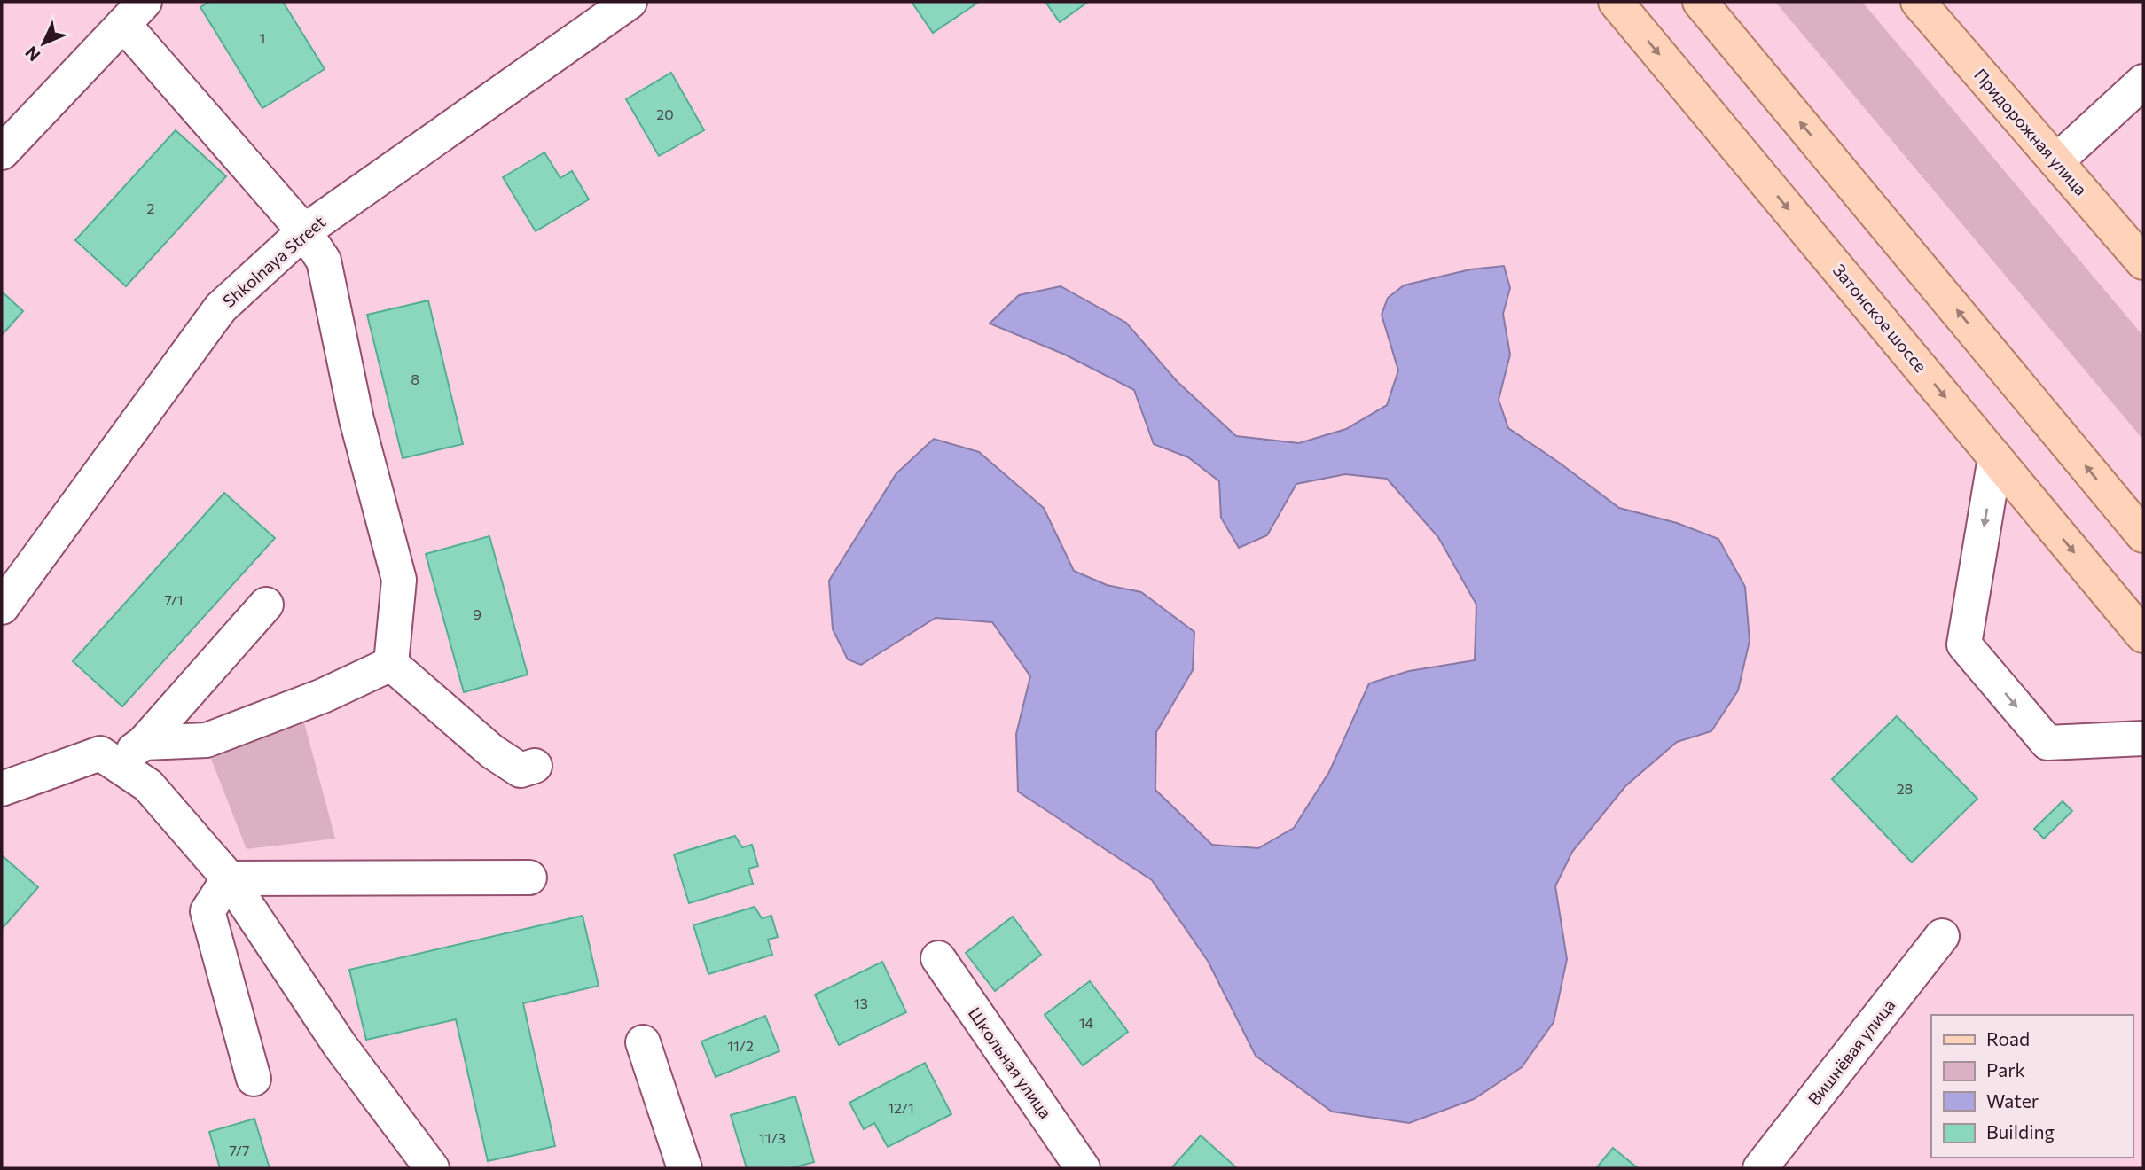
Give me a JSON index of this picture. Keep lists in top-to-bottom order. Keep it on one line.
{"streets":{"main road":["Придорожная улица","Затонское шоссе"],"street":["Shkolnaya Street","Вишнёвая улица","Школьная улица"]},"house_numbers":["1","20","2","8","7/1","9","28","13","14","11/2","12/1","11/3","7/7"],"legend":["Road","Park","Water","Building"],"north":"bottom left"}
